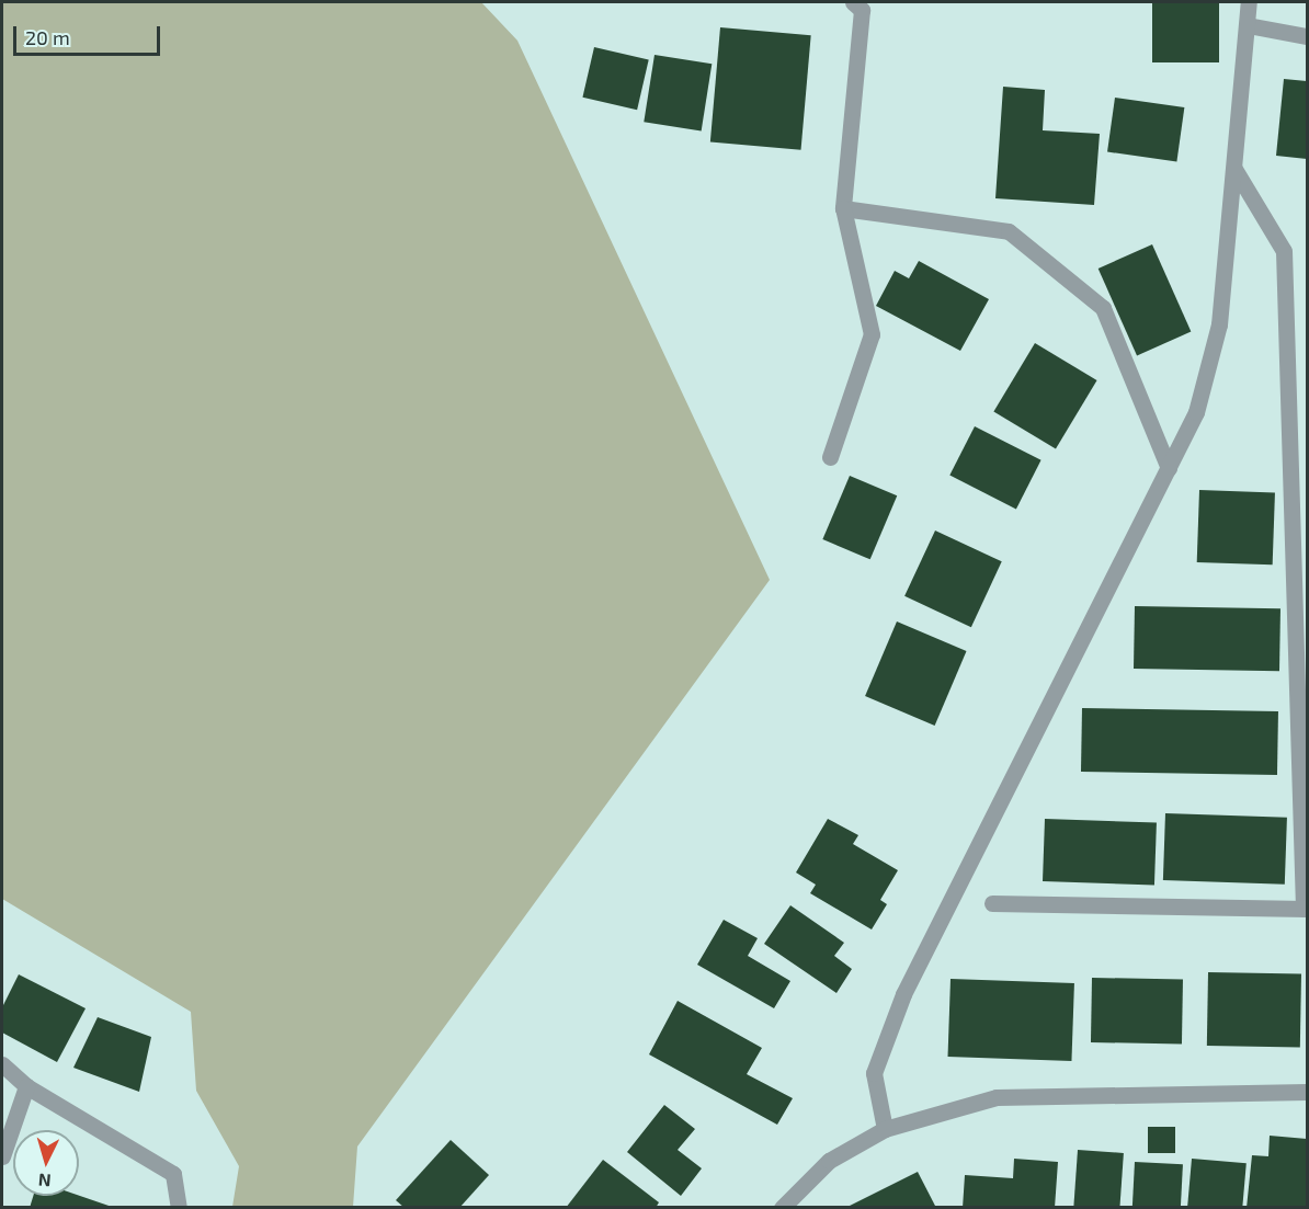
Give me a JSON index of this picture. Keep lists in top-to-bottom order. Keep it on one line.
{"scale_bar":"20 m","north":"bottom"}
